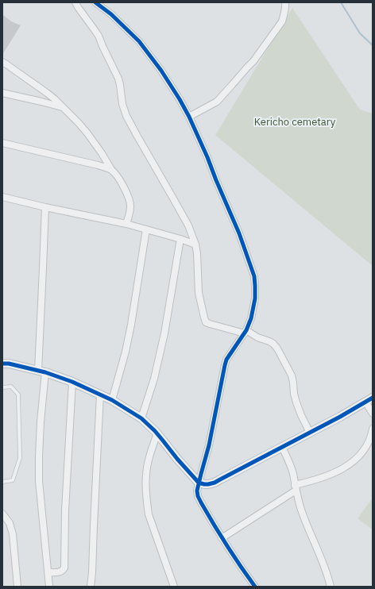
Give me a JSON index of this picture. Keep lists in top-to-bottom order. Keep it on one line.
{"parks":["Kericho cemetary"]}
